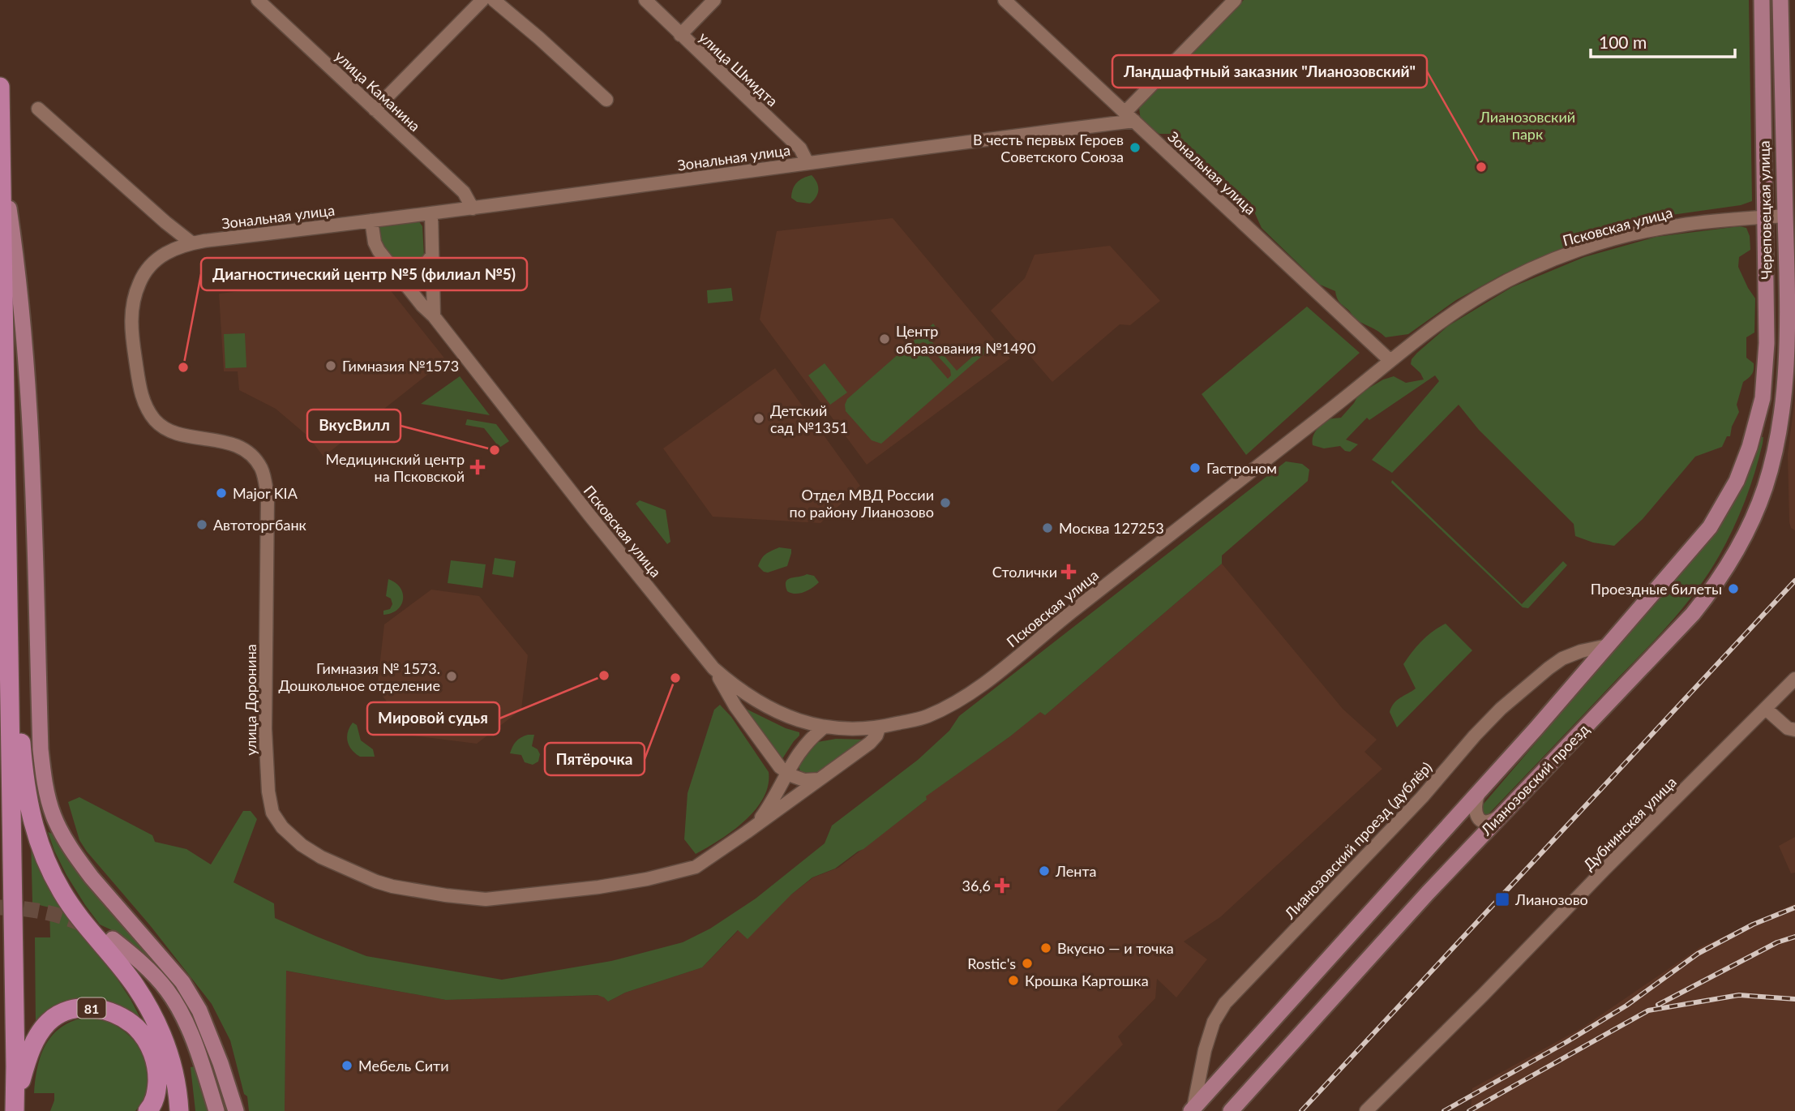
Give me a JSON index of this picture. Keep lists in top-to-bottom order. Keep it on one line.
{"streets":{"highway":["81"],"main road":["Череповецкая улица","Лианозовский проезд"],"street":["улица Шмидта","улица Каманина","Зональная улица","Псковская улица","улица Доронина","Дубнинская улица","Лианозовский проезд (дублёр)"]},"crossings":[["улица Шмидта","Зональная улица"],["улица Каманина","Зональная улица"],["Зональная улица","Псковская улица"],["Зональная улица","улица Доронина"],["Череповецкая улица","Псковская улица"],["Череповецкая улица","Лианозовский проезд"],["Череповецкая улица","Лианозовский проезд (дублёр)"]],"parks":["Лианозовский парк"],"places":{"other":["В честь первых Героев Советского Союза","Ландшафтный заказник \"Лианозовский\"","Центр образования №1490","Гимназия №1573","Диагностический центр №5 (филиал №5)","Детский сад №1351","ВкусВилл","Гастроном","Major KIA","Отдел МВД России по району Лианозово","Автоторгбанк","Москва 127253","Проездные билеты","Мировой судья","Гимназия № 1573. Дошкольное отделение","Пятёрочка","Лента","Вкусно — и точка","Rostic's","Крошка Картошка","Мебель Сити"],"health":["Медицинский центр на Псковской","Столички","36,6"],"transit":["Лианозово"]},"scale_bar":"100 m"}
